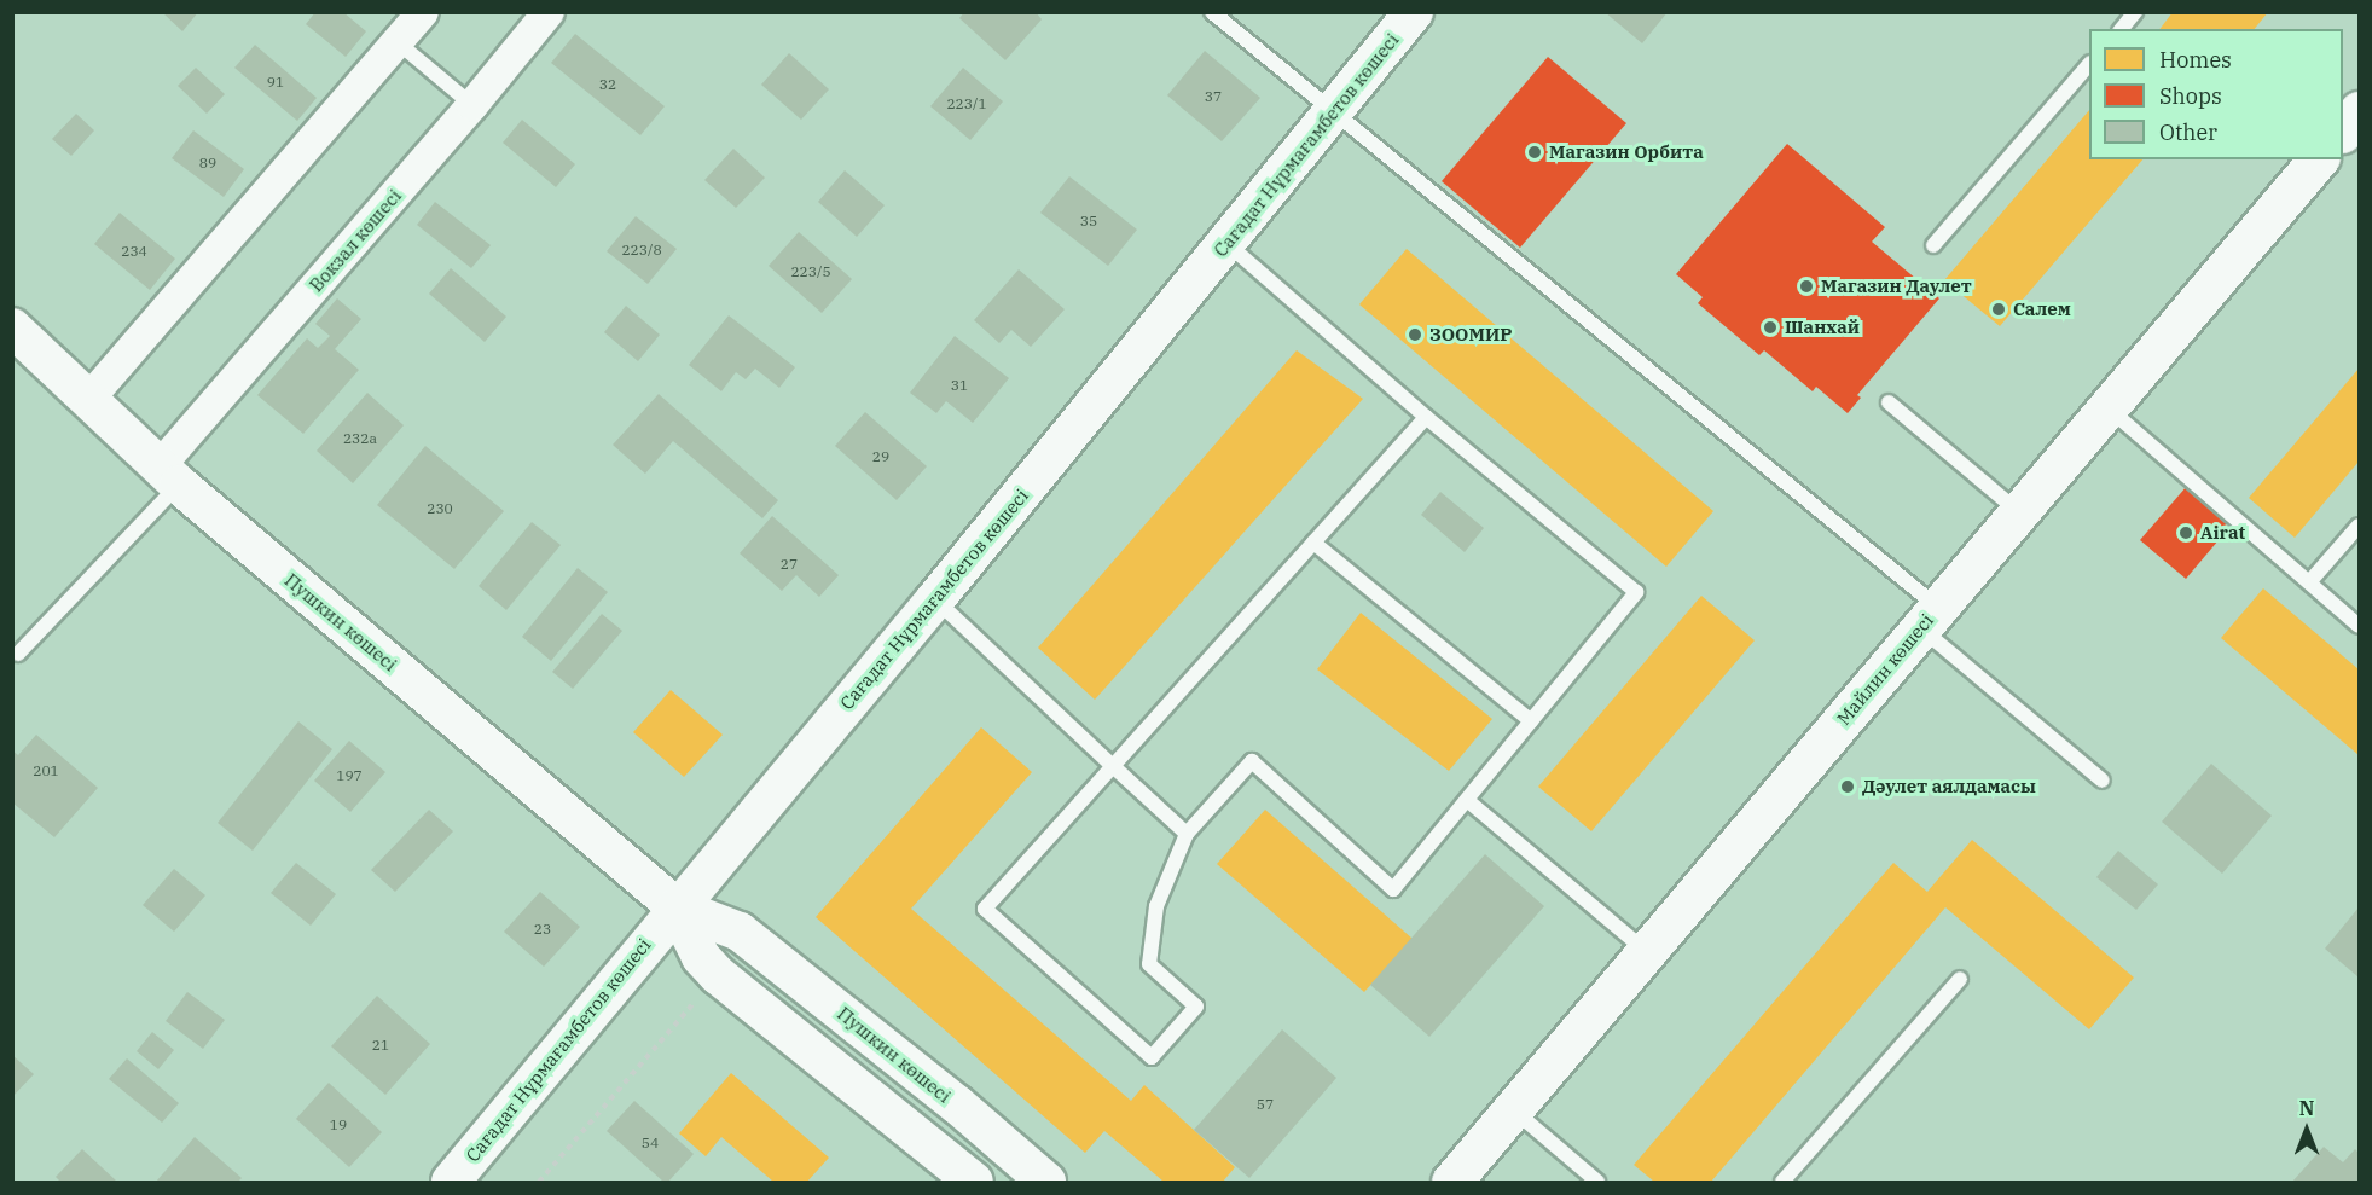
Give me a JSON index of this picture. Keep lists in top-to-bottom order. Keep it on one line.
{"streets":{"main road":["Майлин көшесі"],"street":["Сағадат Нұрмағамбетов көшесі","Вокзал көшесі","Пушкин көшесі"]},"crossings":[["Сағадат Нұрмағамбетов көшесі","Пушкин көшесі"],["Вокзал көшесі","Пушкин көшесі"]],"places":["Магазин Орбита","Магазин Даулет","Салем","Шанхай","ЗООМИР","Airat","Дәулет аялдамасы"],"house_numbers":["91","32","37","223/1","89","35","223/8","234","223/5","31","232а","29","230","27","201","197","23","21","57","19","54"],"legend":["Homes","Shops","Other"],"north":"top"}
